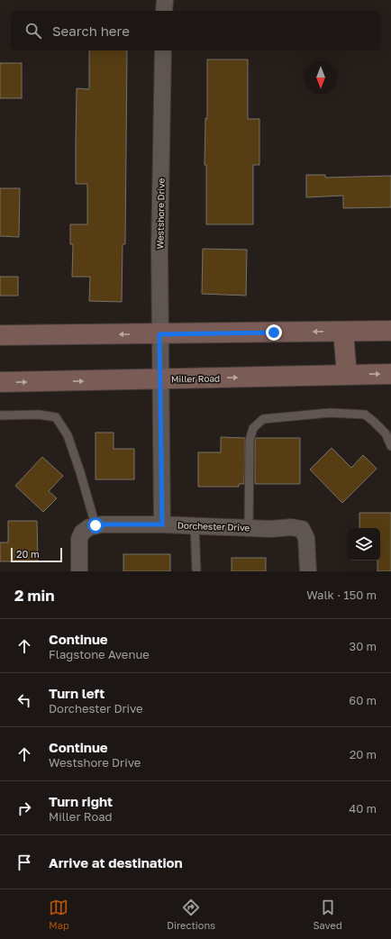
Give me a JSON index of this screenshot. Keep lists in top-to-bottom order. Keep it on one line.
{"streets":{"main road":["Miller Road"],"street":["Westshore Drive","Dorchester Drive"]},"crossings":[["Westshore Drive","Miller Road"]],"scale_bar":"20 m","north":"bottom","page":{"search":"Search here","scale":"20 m","heading":["2 min","Walk · 150 m"],"list":[["Continue","Flagstone Avenue","30 m"],["Turn left","Dorchester Drive","60 m"],["Continue","Westshore Drive","20 m"],["Turn right","Miller Road","40 m"],"Arrive at destination"],"nav":["Map","Directions","Saved"]}}
